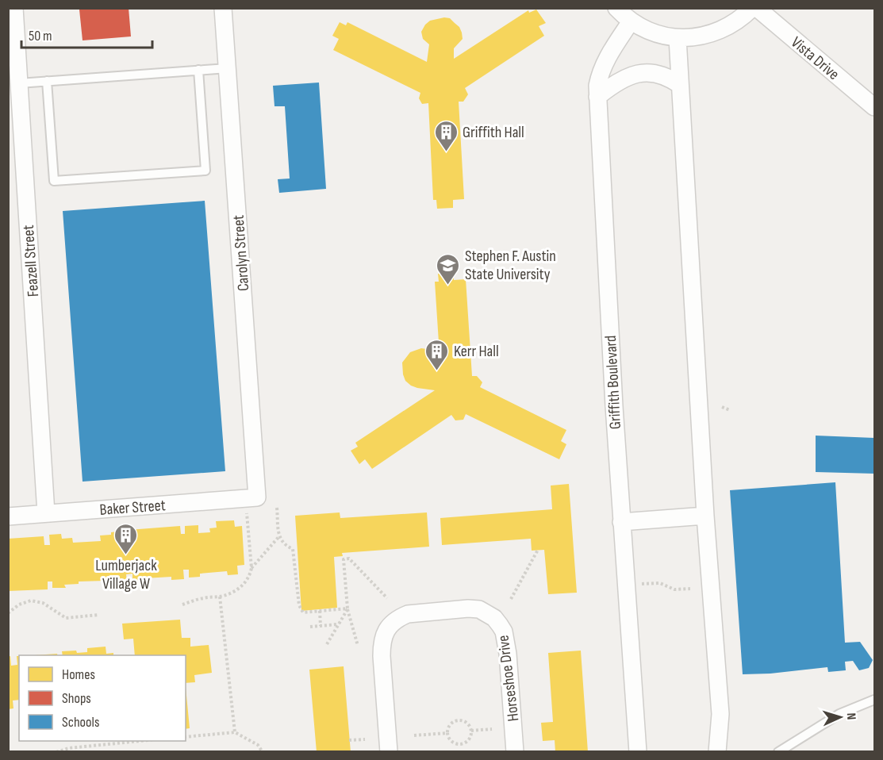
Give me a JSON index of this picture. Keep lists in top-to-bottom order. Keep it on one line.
{"streets":{"street":["Vista Drive","Carolyn Street","Feazell Street","Griffith Boulevard","Baker Street","Horseshoe Drive"]},"crossings":[["Carolyn Street","Baker Street"],["Feazell Street","Baker Street"]],"places":{"building":["Griffith Hall","Kerr Hall","Lumberjack Village W"],"school or university":["Stephen F. Austin State University"]},"legend":["Homes","Shops","Schools"],"scale_bar":"50 m","north":"right"}
